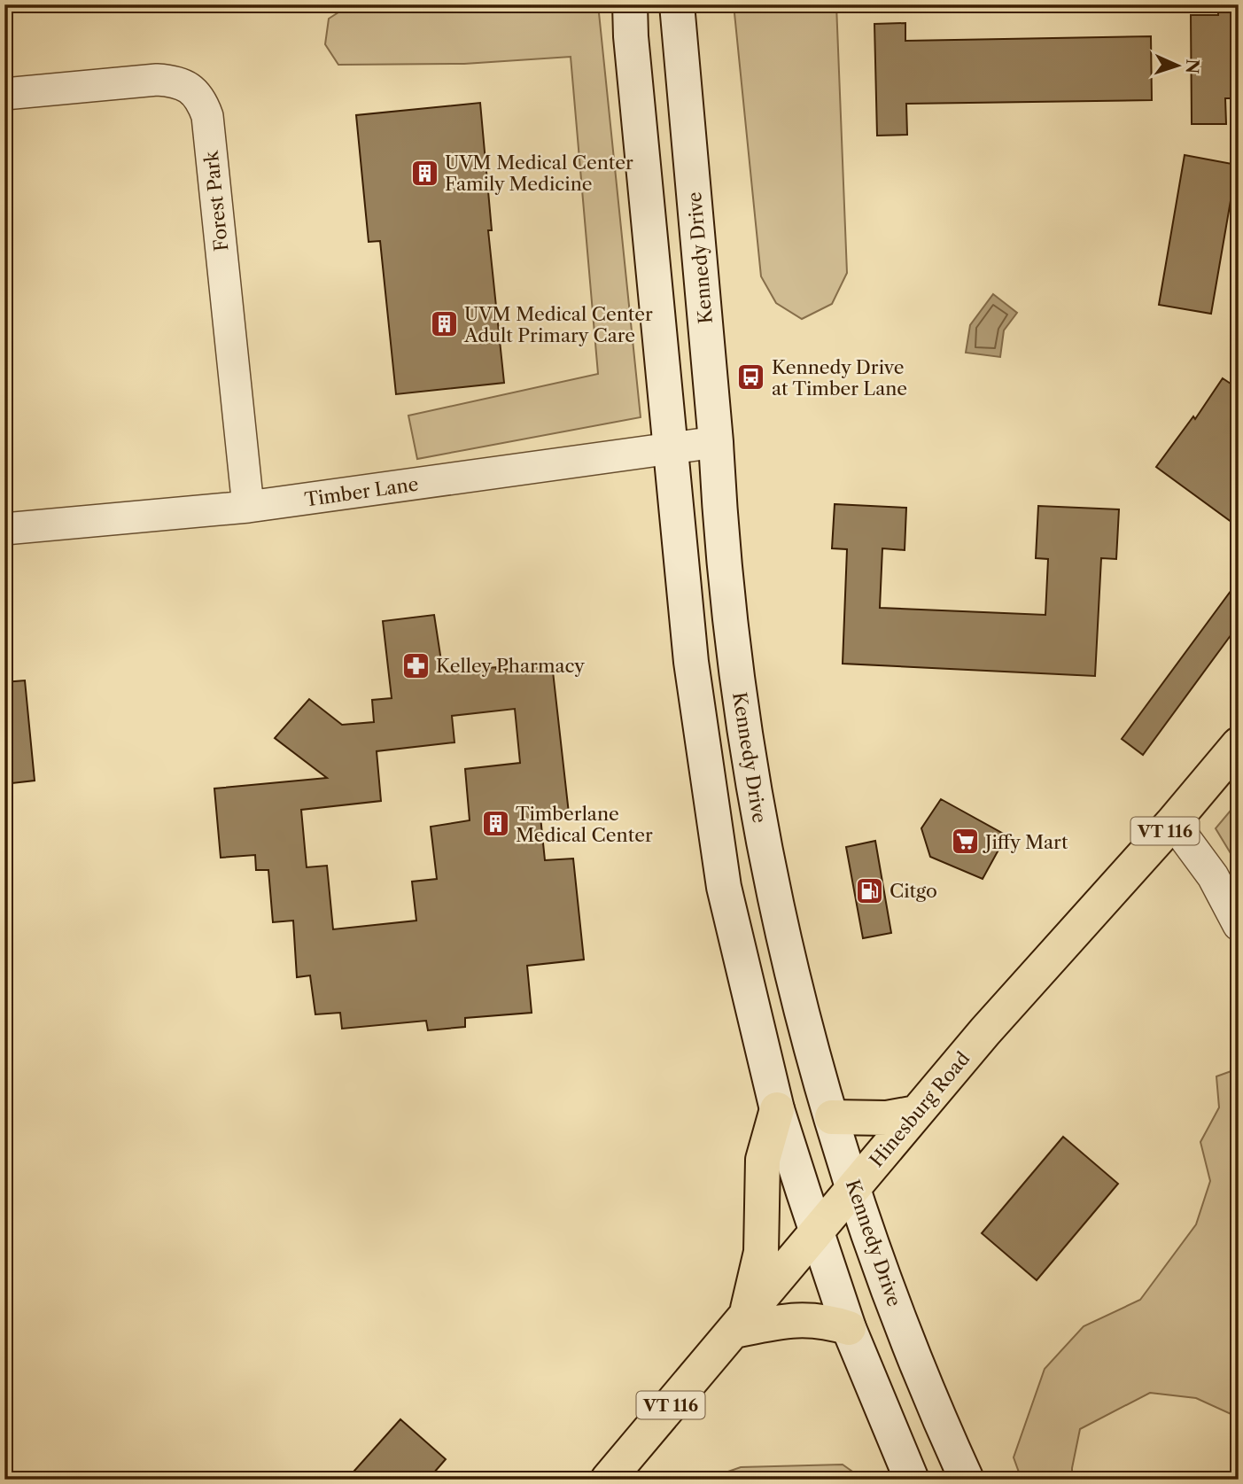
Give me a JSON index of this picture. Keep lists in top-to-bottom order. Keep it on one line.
{"streets":{"main road":["Kennedy Drive","VT 116","Hinesburg Road"],"street":["Forest Park","Timber Lane"]},"crossings":[["Forest Park","Timber Lane"],["Kennedy Drive","Timber Lane"],["Kennedy Drive","Hinesburg Road"]],"places":{"building":["UVM Medical Center Family Medicine","UVM Medical Center Adult Primary Care","Timberlane Medical Center"],"bus stop":["Kennedy Drive at Timber Lane"],"pharmacy":["Kelley Pharmacy"],"supermarket":["Jiffy Mart"],"fuel station":["Citgo"]},"north":"right"}
